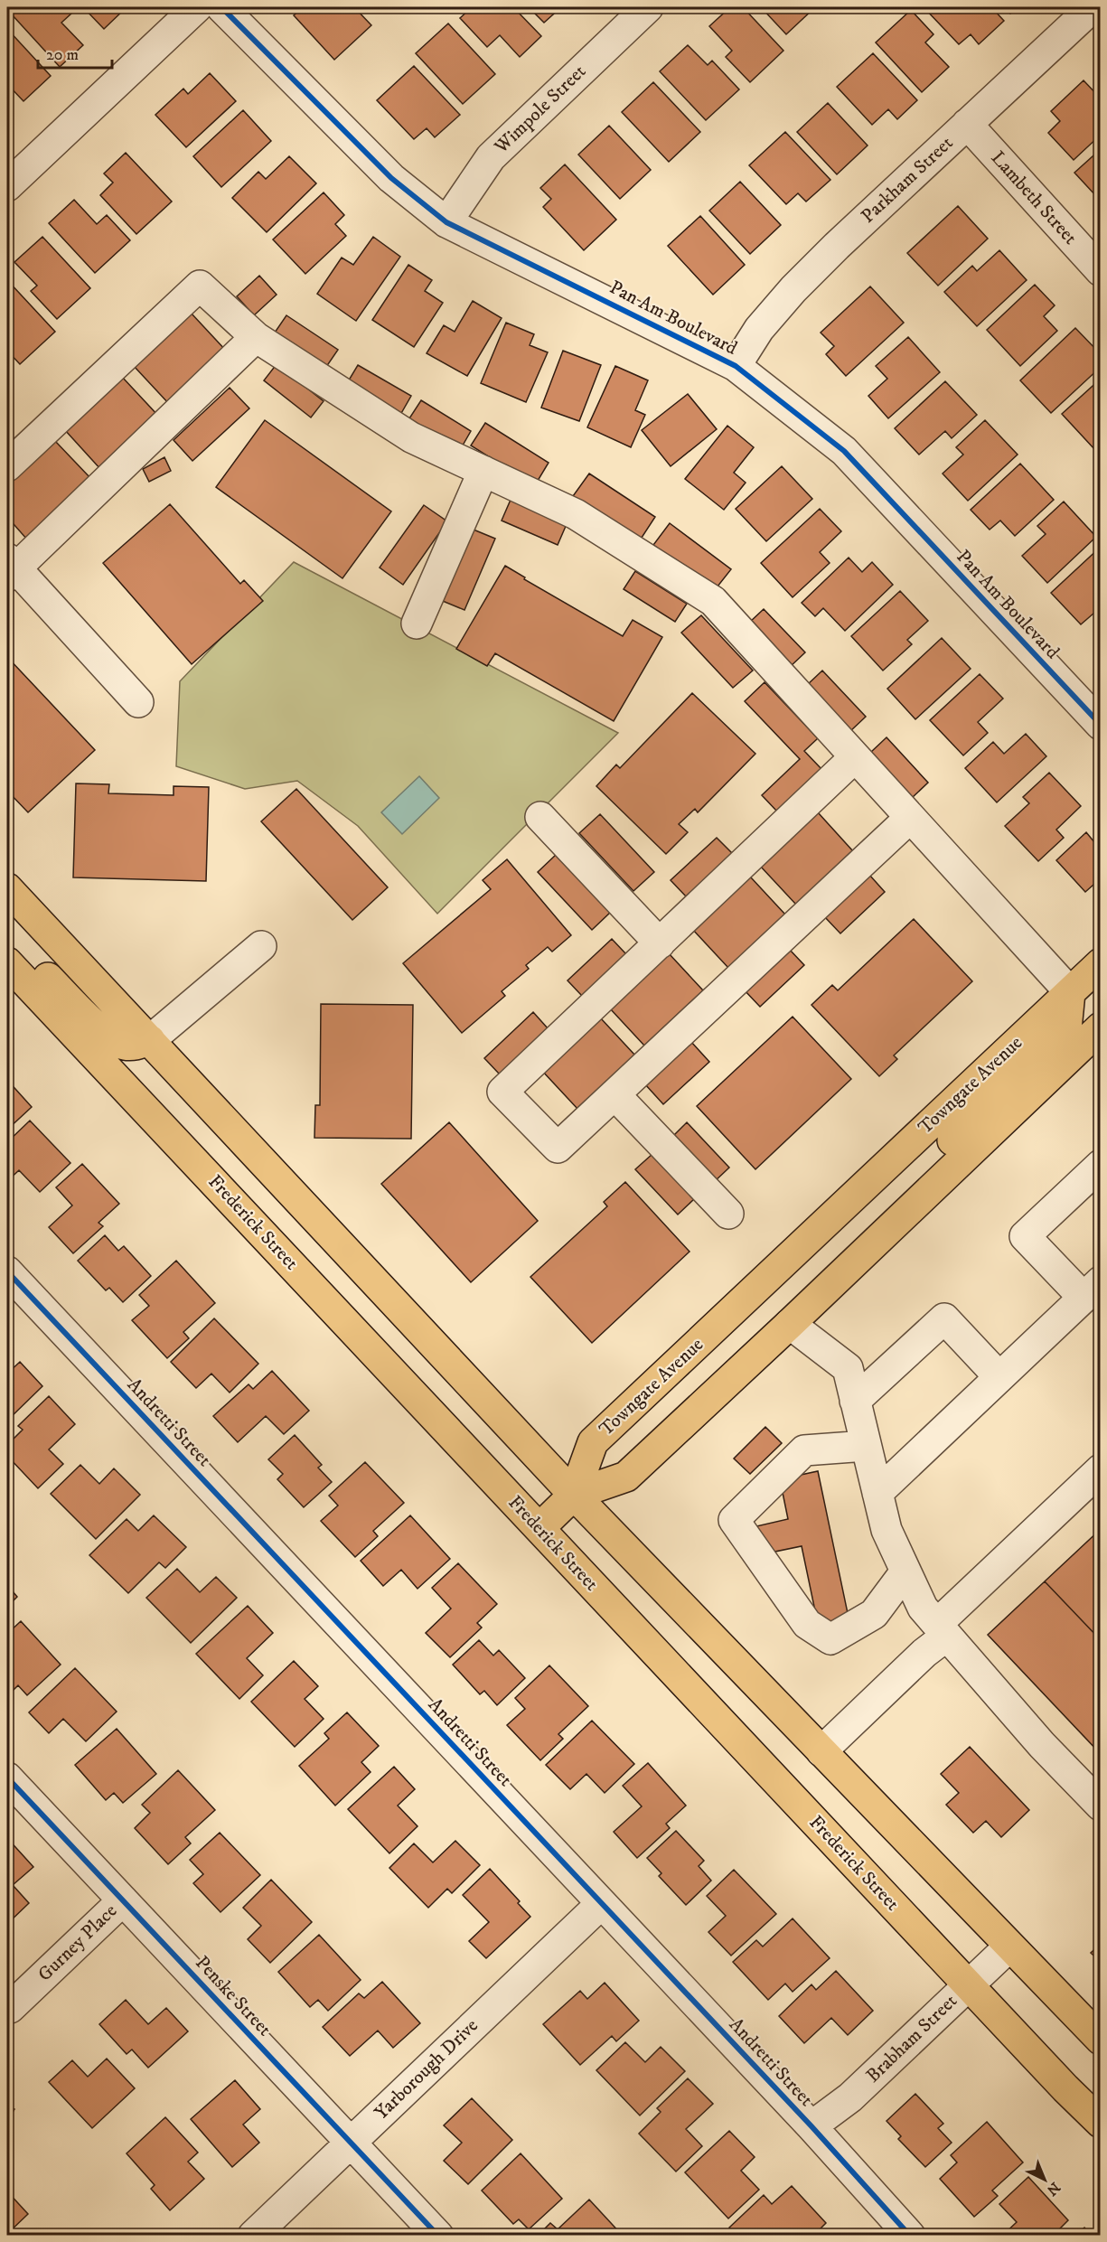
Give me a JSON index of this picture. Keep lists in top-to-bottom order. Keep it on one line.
{"streets":{"main road":["Towngate Avenue","Frederick Street"],"street":["Wimpole Street","Parkham Street","Lambeth Street","Pan Am Boulevard","Andretti Street","Gurney Place","Penske Street","Brabham Street","Yarborough Drive"]},"crossings":[["Wimpole Street","Pan Am Boulevard"],["Parkham Street","Lambeth Street"],["Parkham Street","Pan Am Boulevard"],["Frederick Street","Brabham Street"],["Andretti Street","Brabham Street"],["Andretti Street","Yarborough Drive"],["Gurney Place","Penske Street"],["Penske Street","Yarborough Drive"]],"scale_bar":"20 m","north":"bottom right"}
